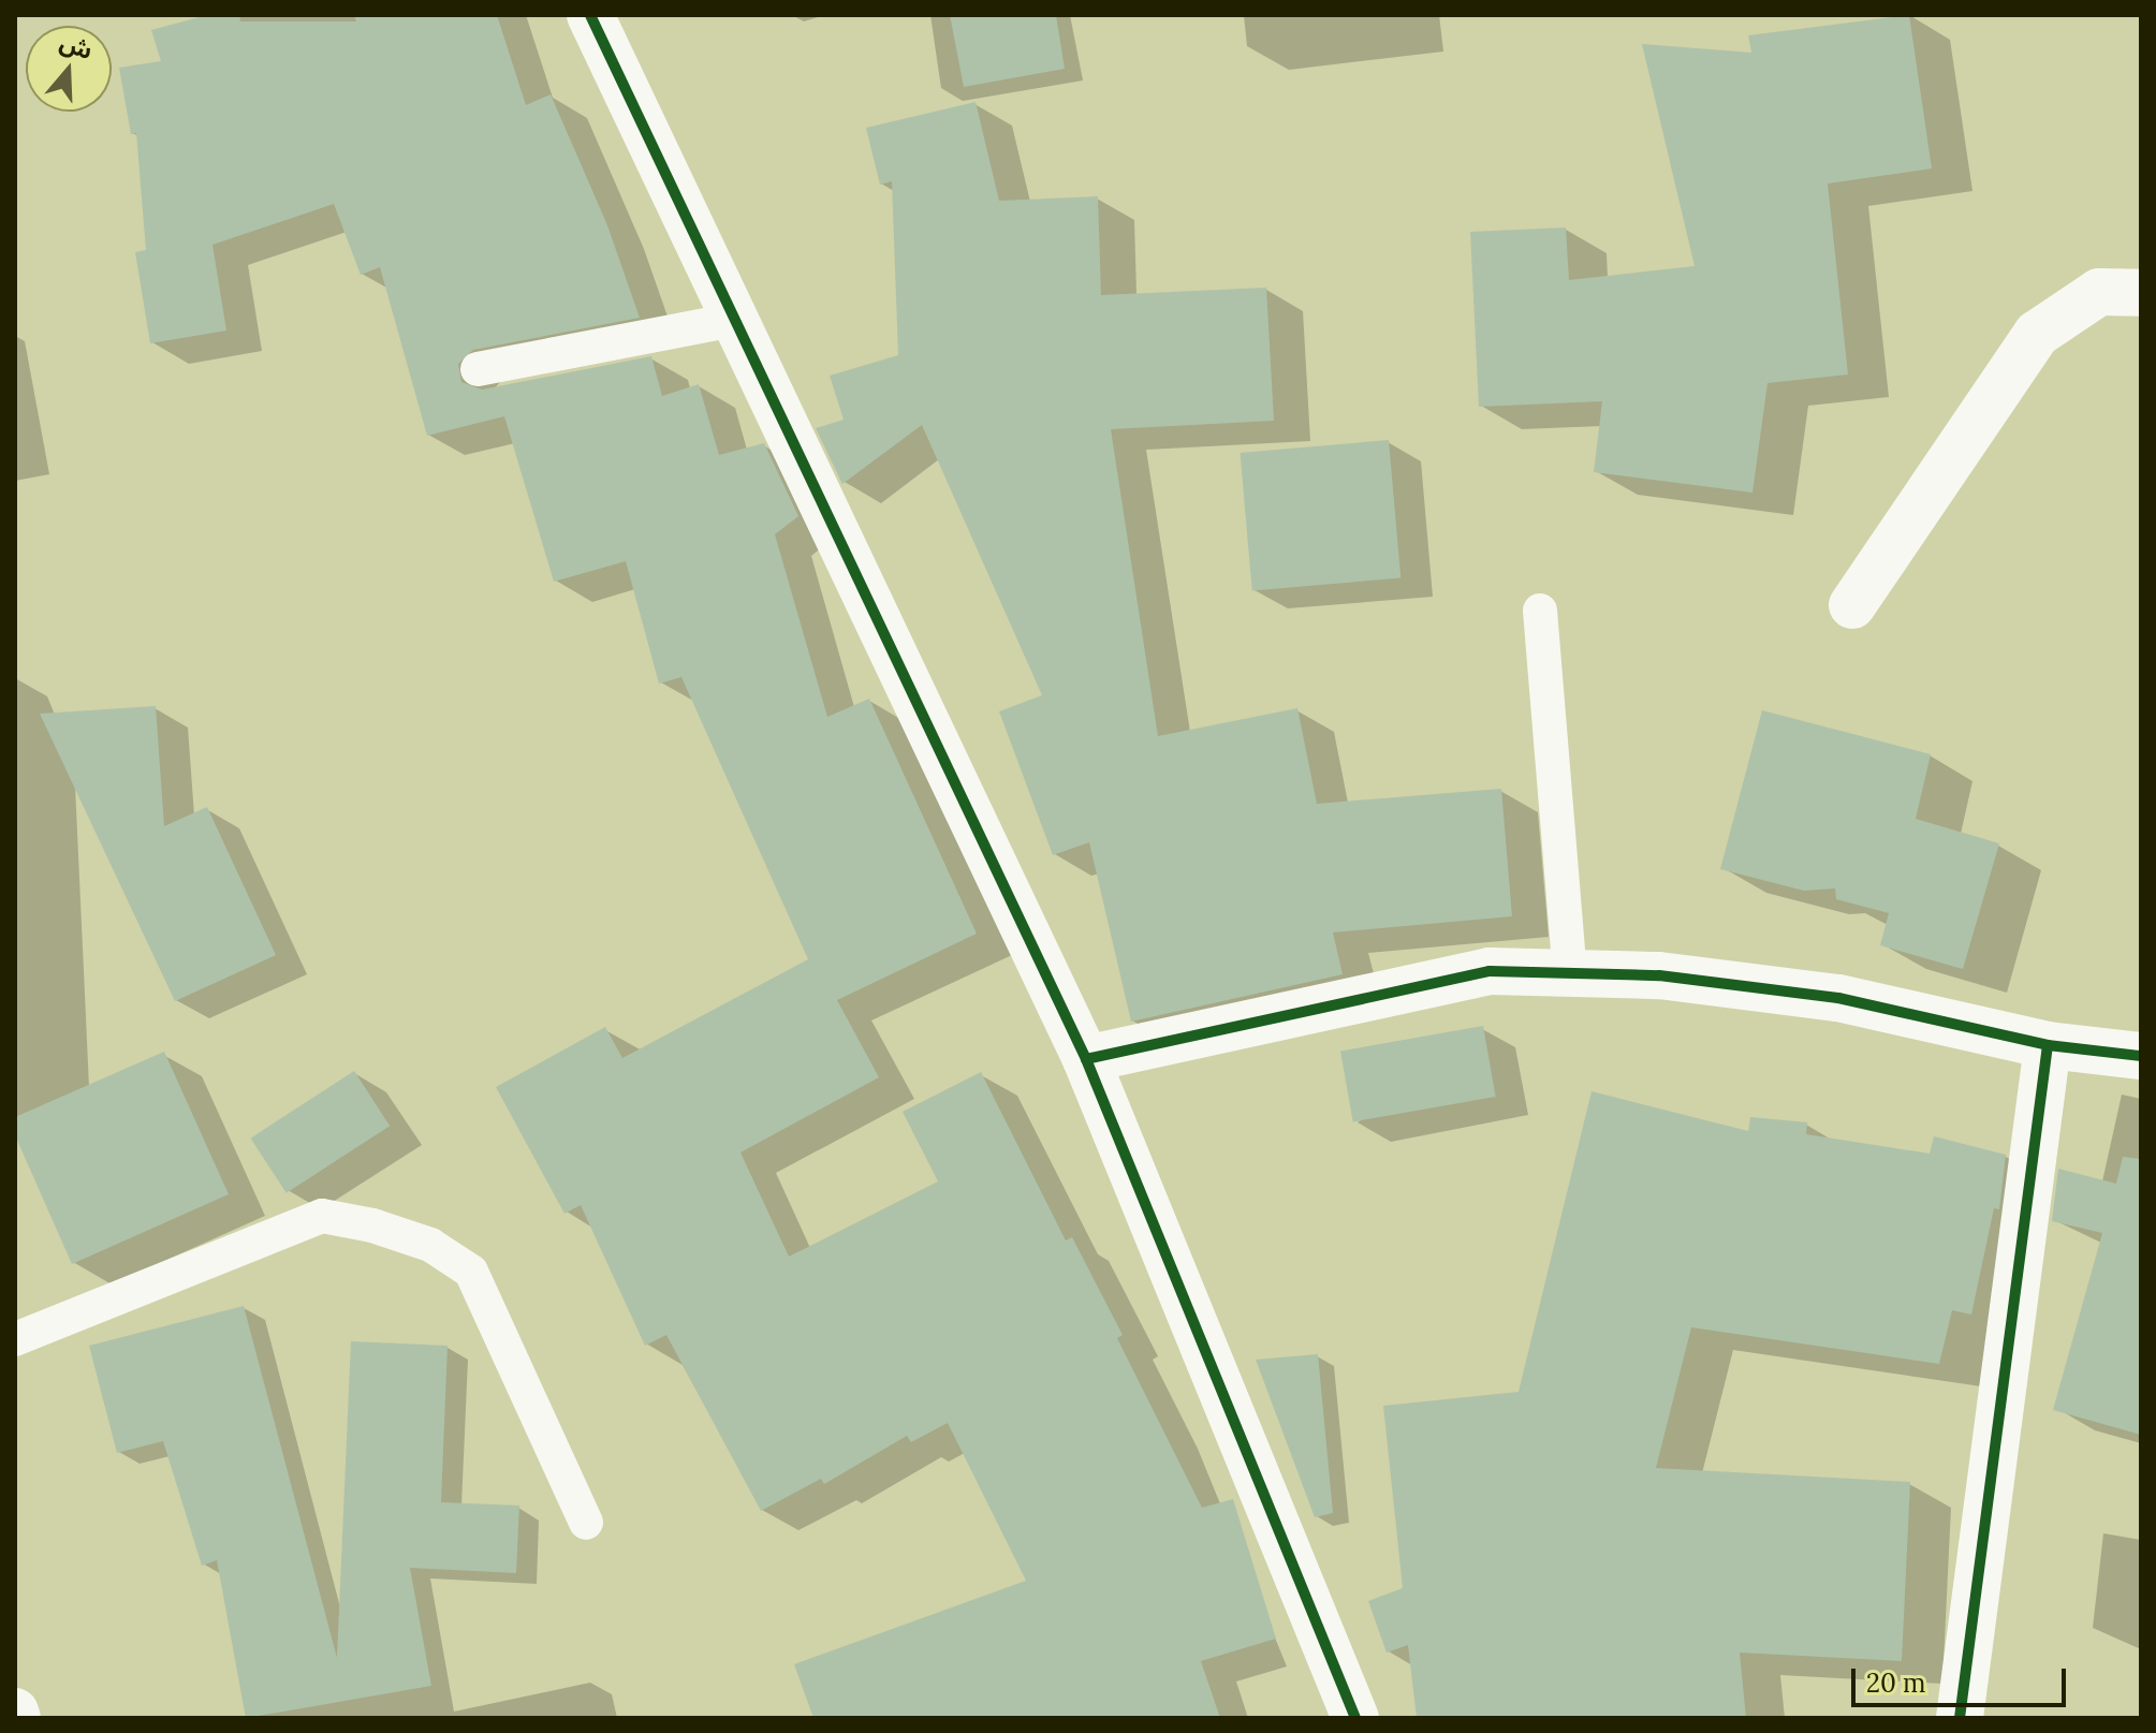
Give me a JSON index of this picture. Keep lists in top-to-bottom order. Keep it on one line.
{"scale_bar":"20 m","north":"top"}
